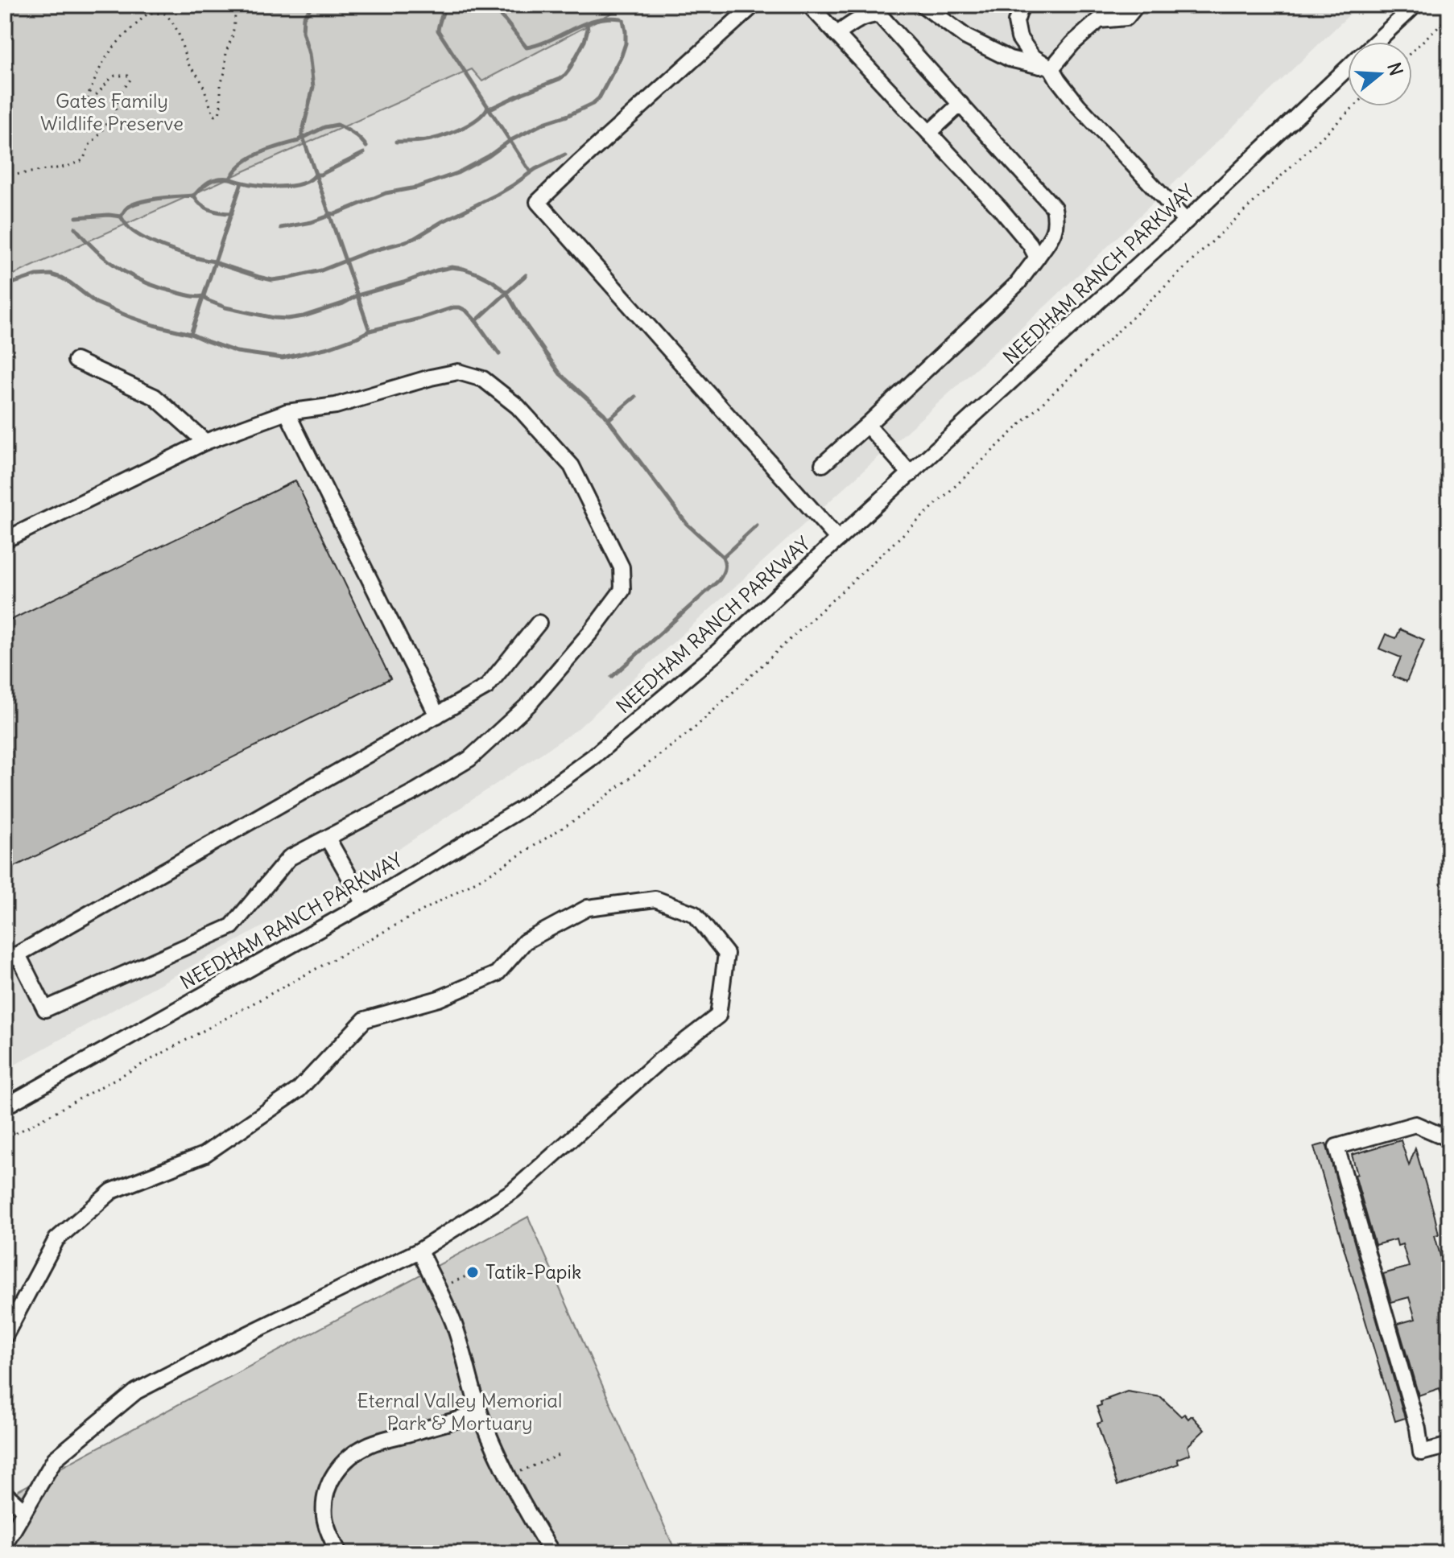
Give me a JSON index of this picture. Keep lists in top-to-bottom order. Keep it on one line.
{"streets":{"street":["NEEDHAM RANCH PARKWAY"]},"parks":["Gates Family Wildlife Preserve","Eternal Valley Memorial Park & Mortuary"],"places":["Tatik-Papik"],"north":"right"}
